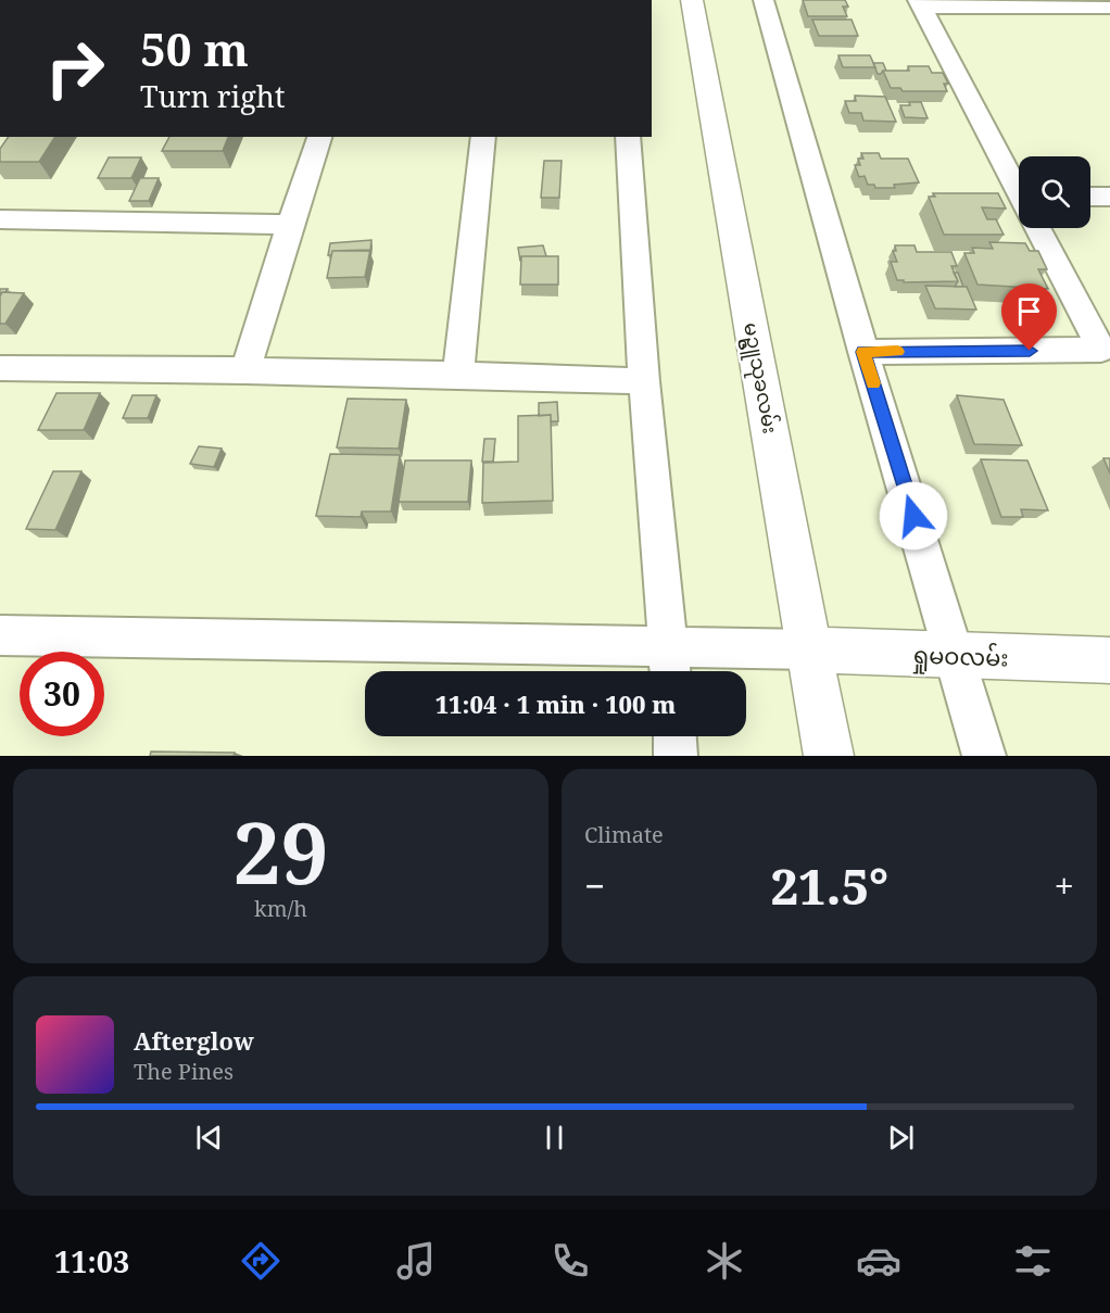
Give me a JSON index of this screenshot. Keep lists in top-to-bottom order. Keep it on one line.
{"streets":{"street":["မဥ္ဇူသုခလမ်း","ရှုမဝလမ်း"]},"crossings":[["မဥ္ဇူသုခလမ်း","ရှုမဝလမ်း"]],"page":{"turn":["50 m","Turn right"],"limit":"30","trip":"11:04 · 1 min · 100 m","tile":[["29","km/h"],"Climate"],"heat":["−","21.5°","+"],"song":["Afterglow","The Pines"],"tabs":"11:03"}}
